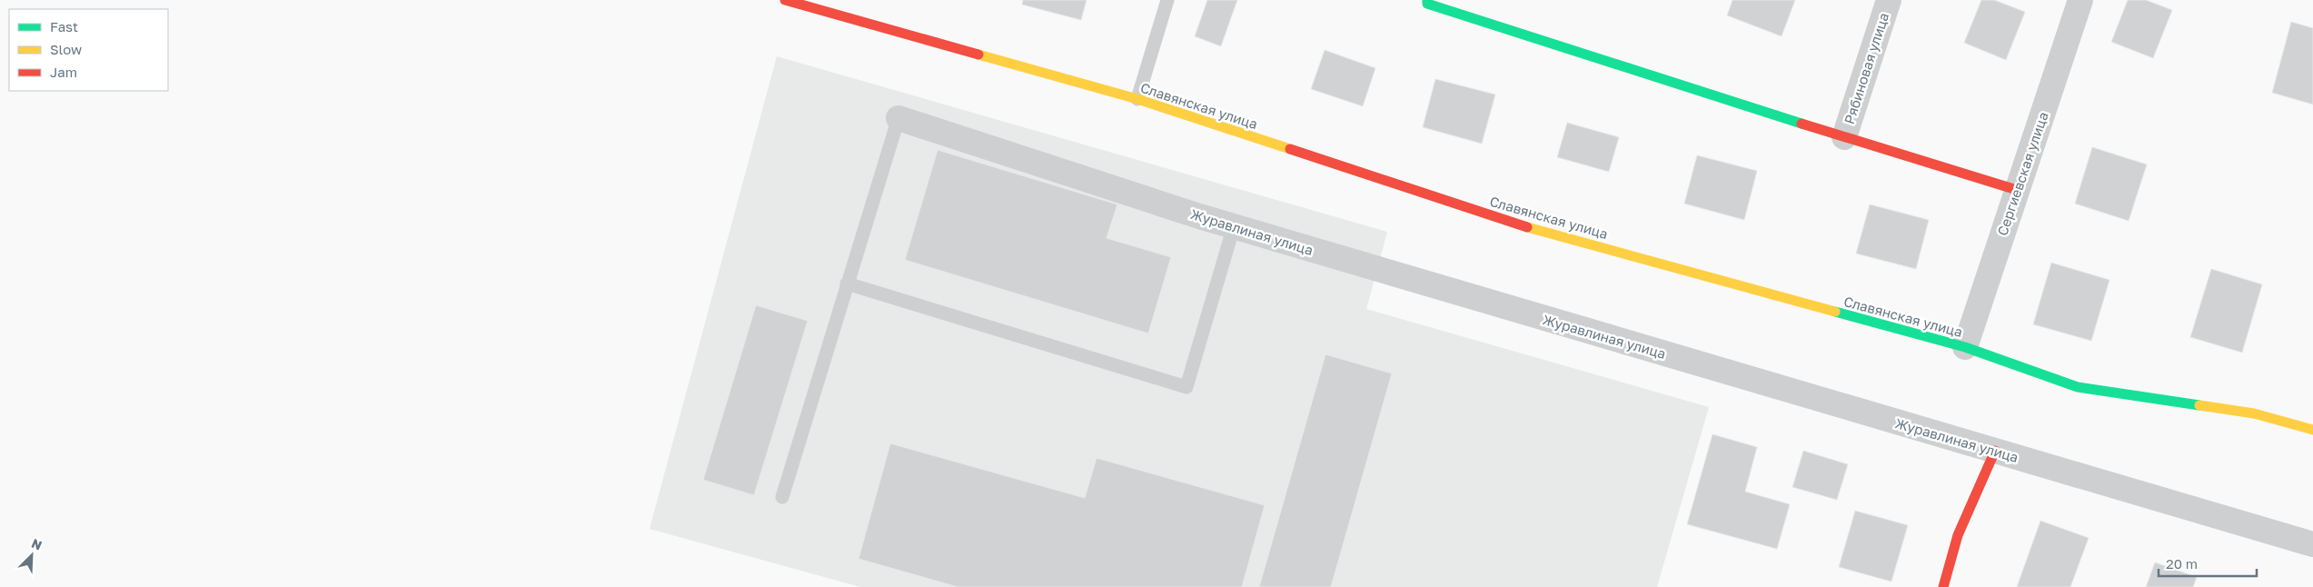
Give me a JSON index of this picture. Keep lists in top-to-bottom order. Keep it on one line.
{"streets":{"street":["Рябиновая улица","Славянская улица","Сергиевская улица","Журавлиная улица"]},"crossings":[["Славянская улица","Сергиевская улица"]],"legend":["Fast","Slow","Jam"],"scale_bar":"20 m","north":"top right"}
